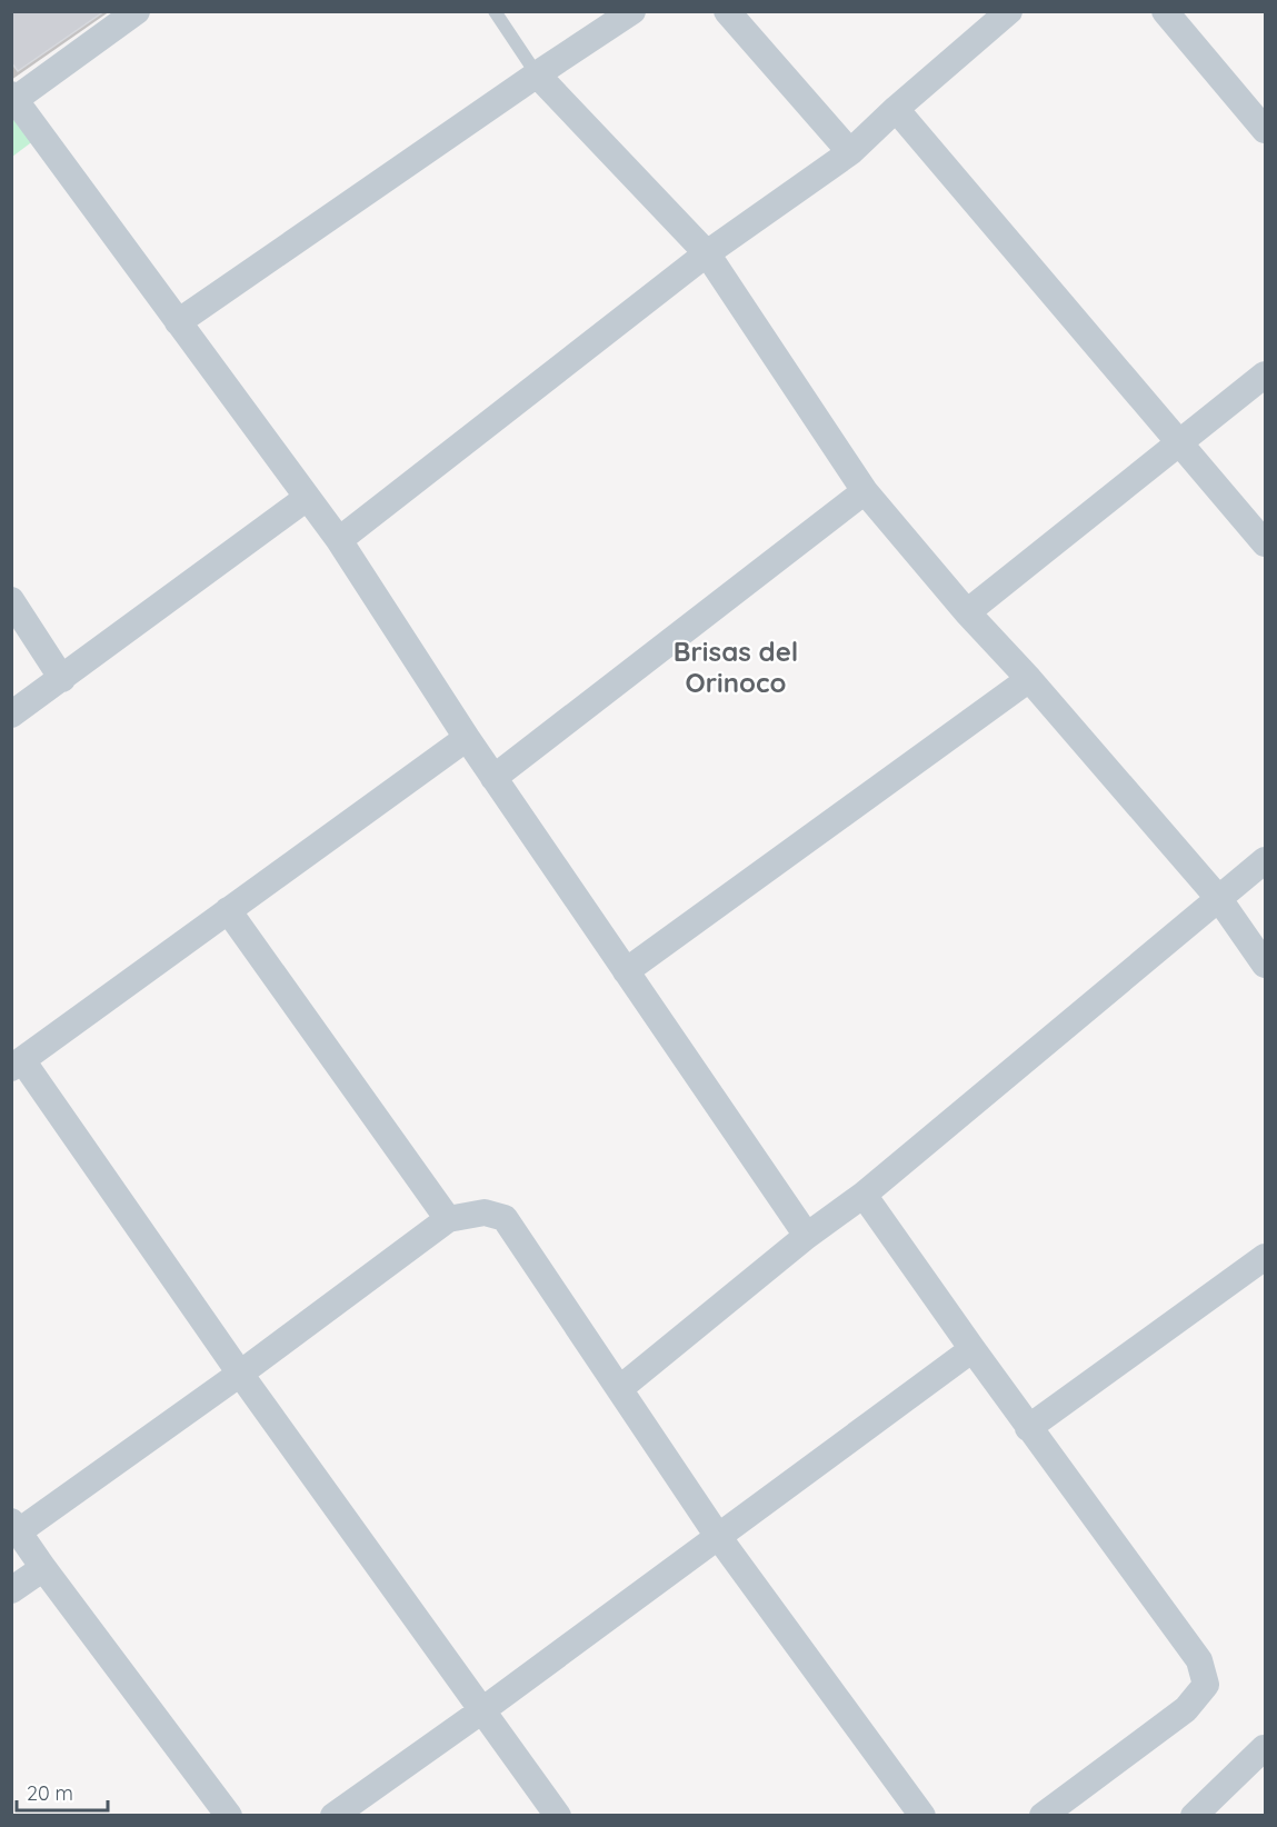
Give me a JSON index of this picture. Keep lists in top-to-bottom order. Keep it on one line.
{"districts":["Brisas del Orinoco"],"scale_bar":"20 m"}
